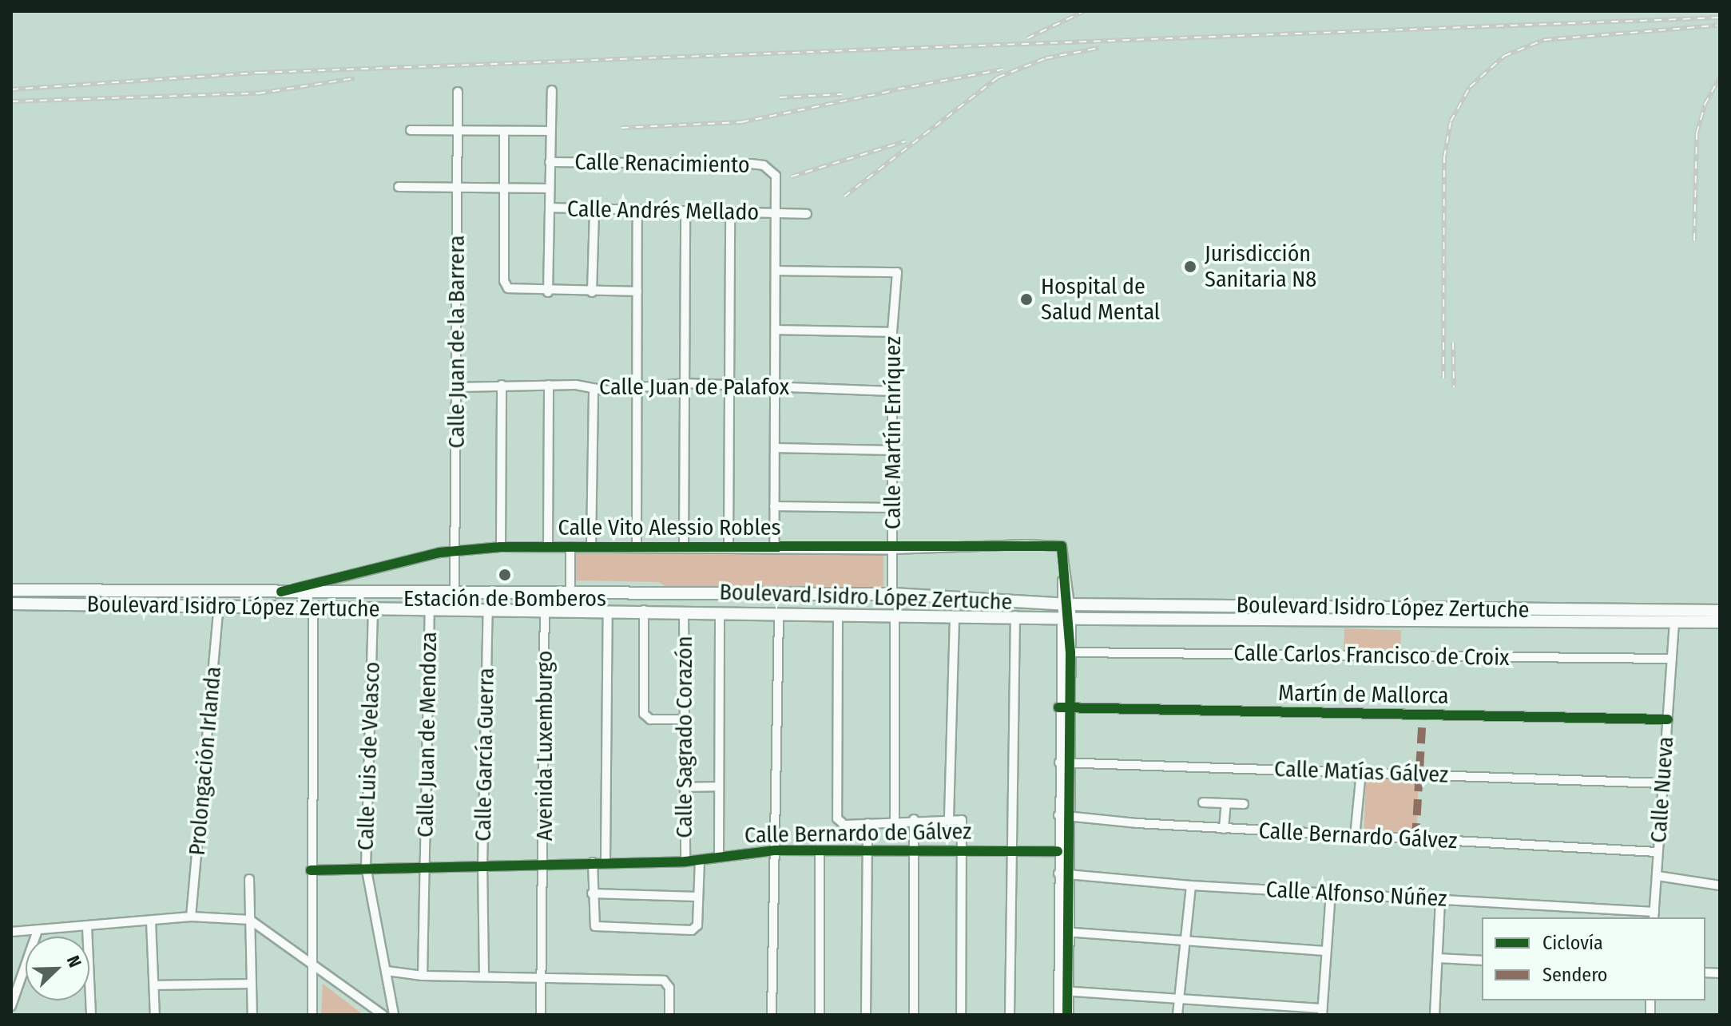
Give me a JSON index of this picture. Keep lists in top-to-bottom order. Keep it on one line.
{"streets":{"main road":["Boulevard Isidro López Zertuche"],"street":["Calle Renacimiento","Calle Andrés Mellado","Calle Juan de la Barrera","Calle Juan de Palafox","Calle Martín Enríquez","Calle Vito Alessio Robles","Calle Carlos Francisco de Croix","Martín de Mallorca","Calle Juan de Mendoza","Calle Sagrado Corazón","Avenida Luxemburgo","Calle García Guerra","Calle Luis de Velasco","Prolongación Irlanda","Calle Matías Gálvez","Calle Nueva","Calle Bernardo de Gálvez","Calle Bernardo Gálvez","Calle Alfonso Núñez"]},"crossings":[["Calle Renacimiento","Calle Andrés Mellado"],["Calle Renacimiento","Calle Juan de la Barrera"],["Calle Juan de la Barrera","Calle Juan de Palafox"],["Calle Juan de la Barrera","Calle Vito Alessio Robles"],["Calle Juan de la Barrera","Boulevard Isidro López Zertuche"],["Calle Juan de Palafox","Calle Martín Enríquez"],["Calle Martín Enríquez","Calle Vito Alessio Robles"],["Calle Martín Enríquez","Boulevard Isidro López Zertuche"],["Calle Vito Alessio Robles","Boulevard Isidro López Zertuche"],["Boulevard Isidro López Zertuche","Calle Juan de Mendoza"],["Boulevard Isidro López Zertuche","Calle Sagrado Corazón"],["Boulevard Isidro López Zertuche","Avenida Luxemburgo"],["Boulevard Isidro López Zertuche","Calle García Guerra"],["Boulevard Isidro López Zertuche","Calle Luis de Velasco"],["Boulevard Isidro López Zertuche","Prolongación Irlanda"],["Boulevard Isidro López Zertuche","Calle Nueva"],["Calle Carlos Francisco de Croix","Calle Nueva"],["Martín de Mallorca","Calle Nueva"],["Calle Juan de Mendoza","Calle Bernardo de Gálvez"],["Calle Sagrado Corazón","Calle Bernardo de Gálvez"],["Avenida Luxemburgo","Calle Bernardo de Gálvez"],["Calle García Guerra","Calle Bernardo de Gálvez"],["Calle Luis de Velasco","Calle Bernardo de Gálvez"],["Calle Matías Gálvez","Calle Nueva"],["Calle Nueva","Calle Bernardo Gálvez"],["Calle Nueva","Calle Alfonso Núñez"]],"places":["Jurisdicción Sanitaria N8","Hospital de Salud Mental","Estación de Bomberos"],"legend":["Ciclovía","Sendero"],"north":"top right"}
